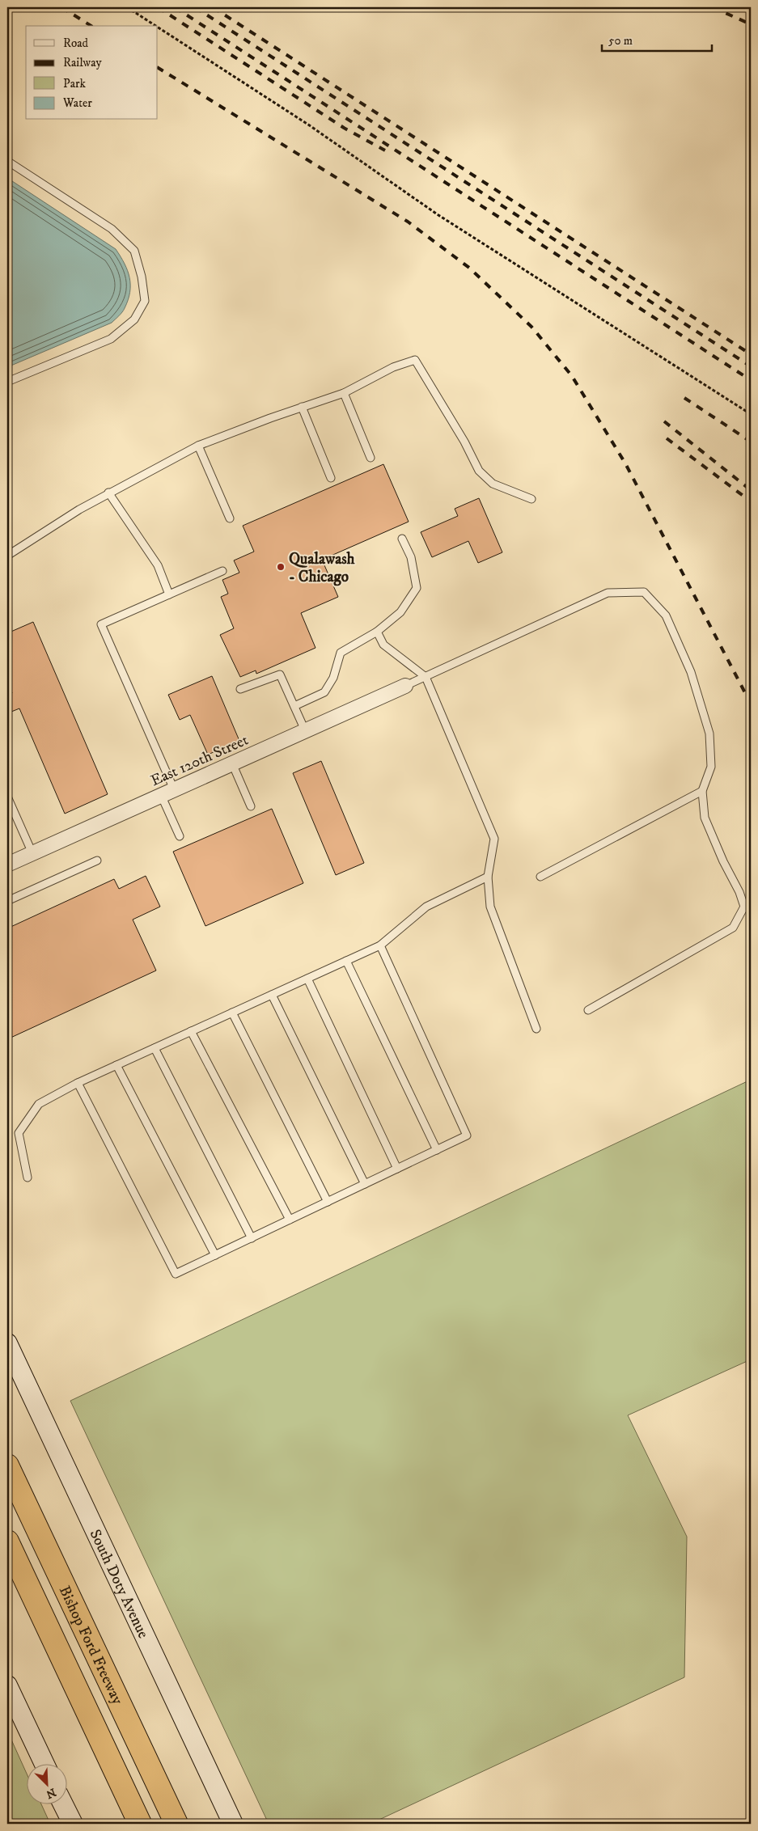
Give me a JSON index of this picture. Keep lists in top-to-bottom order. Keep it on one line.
{"streets":{"highway":["Bishop Ford Freeway"],"street":["East 120th Street","South Doty Avenue"]},"places":["Qualawash - Chicago"],"legend":["Road","Railway","Park","Water"],"scale_bar":"50 m","north":"bottom right"}
